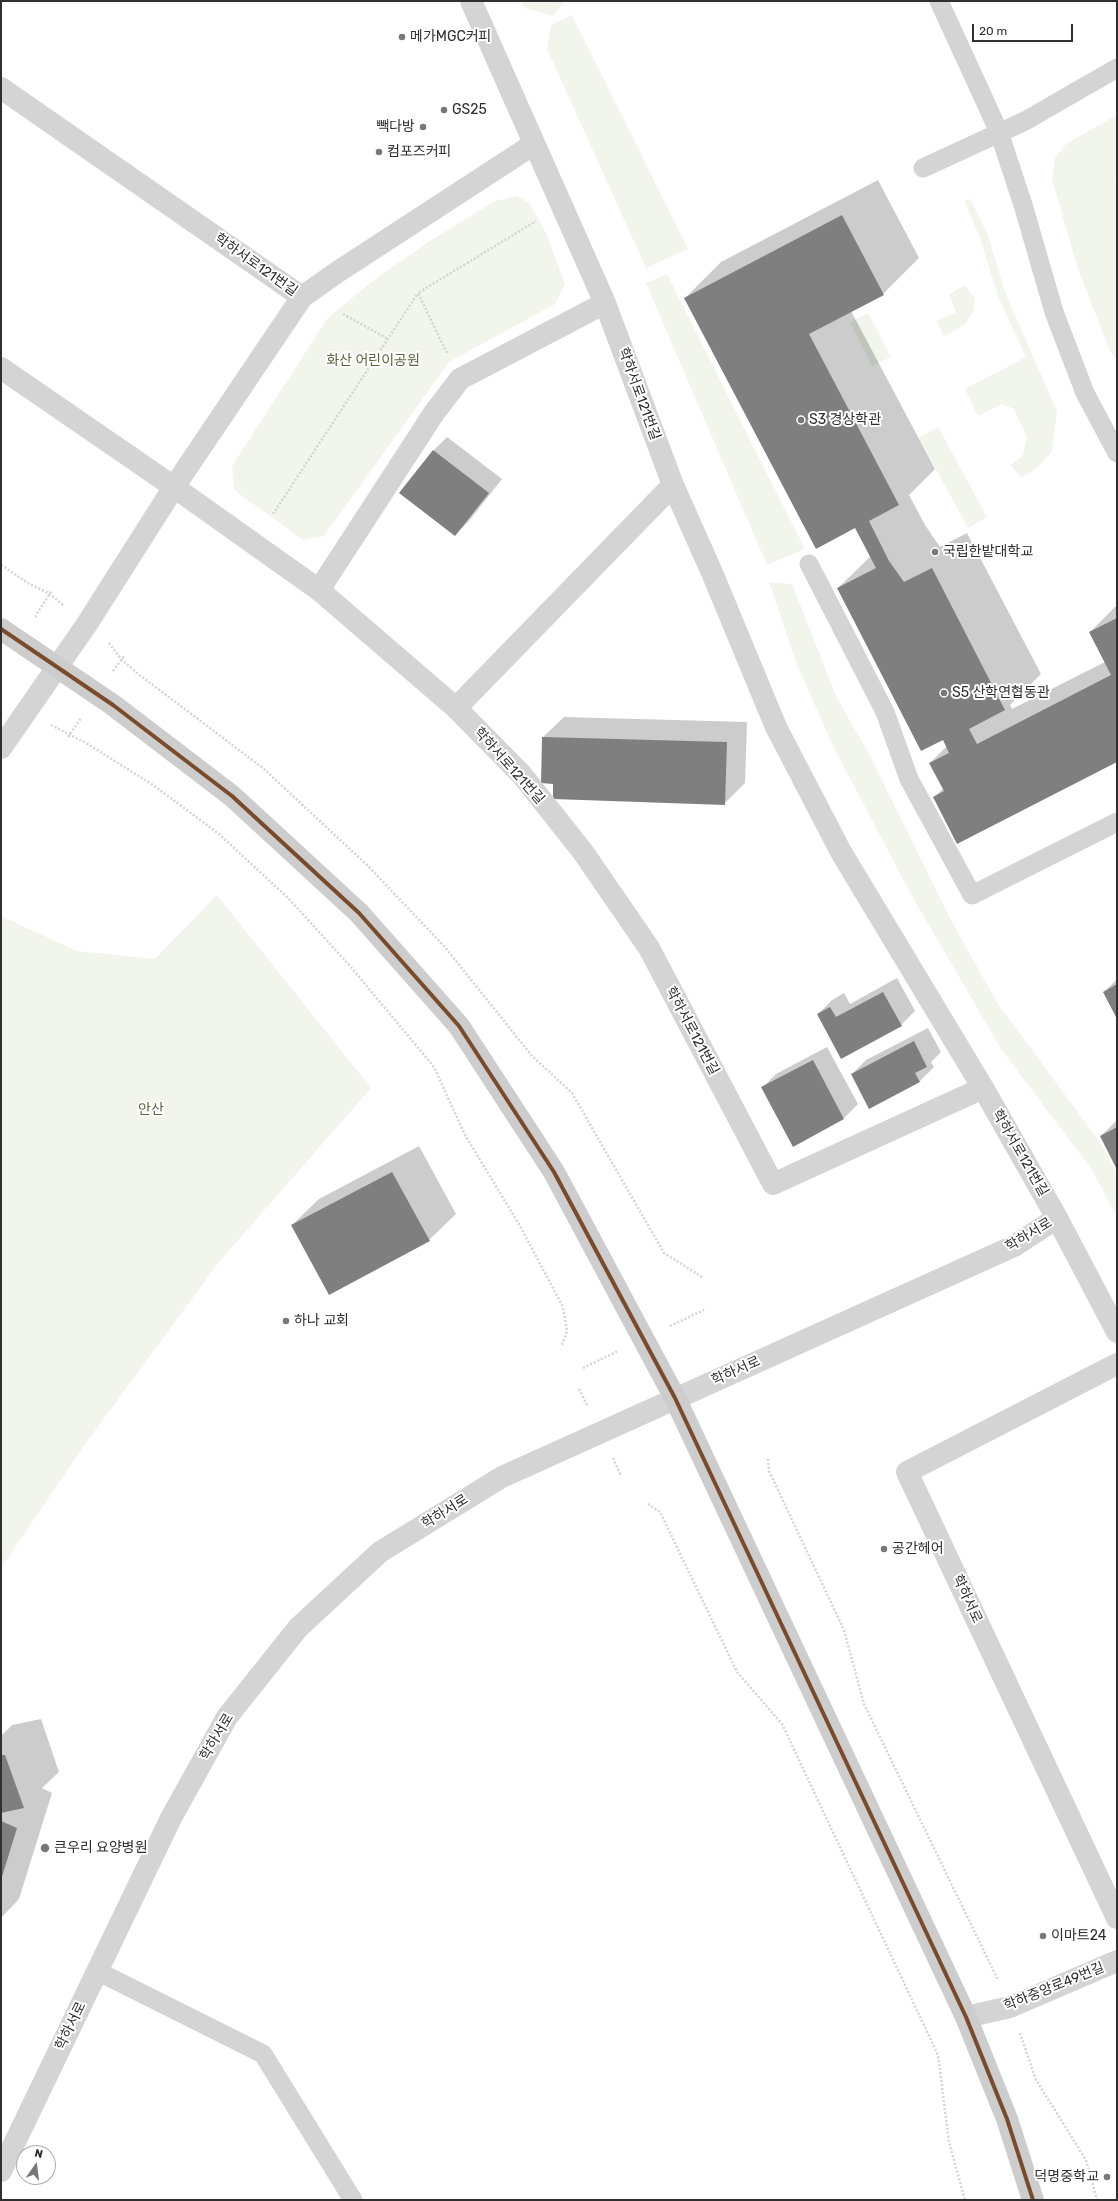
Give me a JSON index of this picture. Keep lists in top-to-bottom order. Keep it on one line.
{"streets":{"street":["학하서로121번길","학하서로","학하중앙로49번길"]},"crossings":[["학하서로121번길","학하서로"]],"parks":["화산 어린이공원","안산"],"places":["메가MGC커피","GS25","빽다방","컴포즈커피","S3 경상학관","국립한밭대학교","S5 산학연협동관","하나 교회","공간헤어","큰우리 요양병원","이마트24","덕명중학교"],"scale_bar":"20 m","north":"top"}
